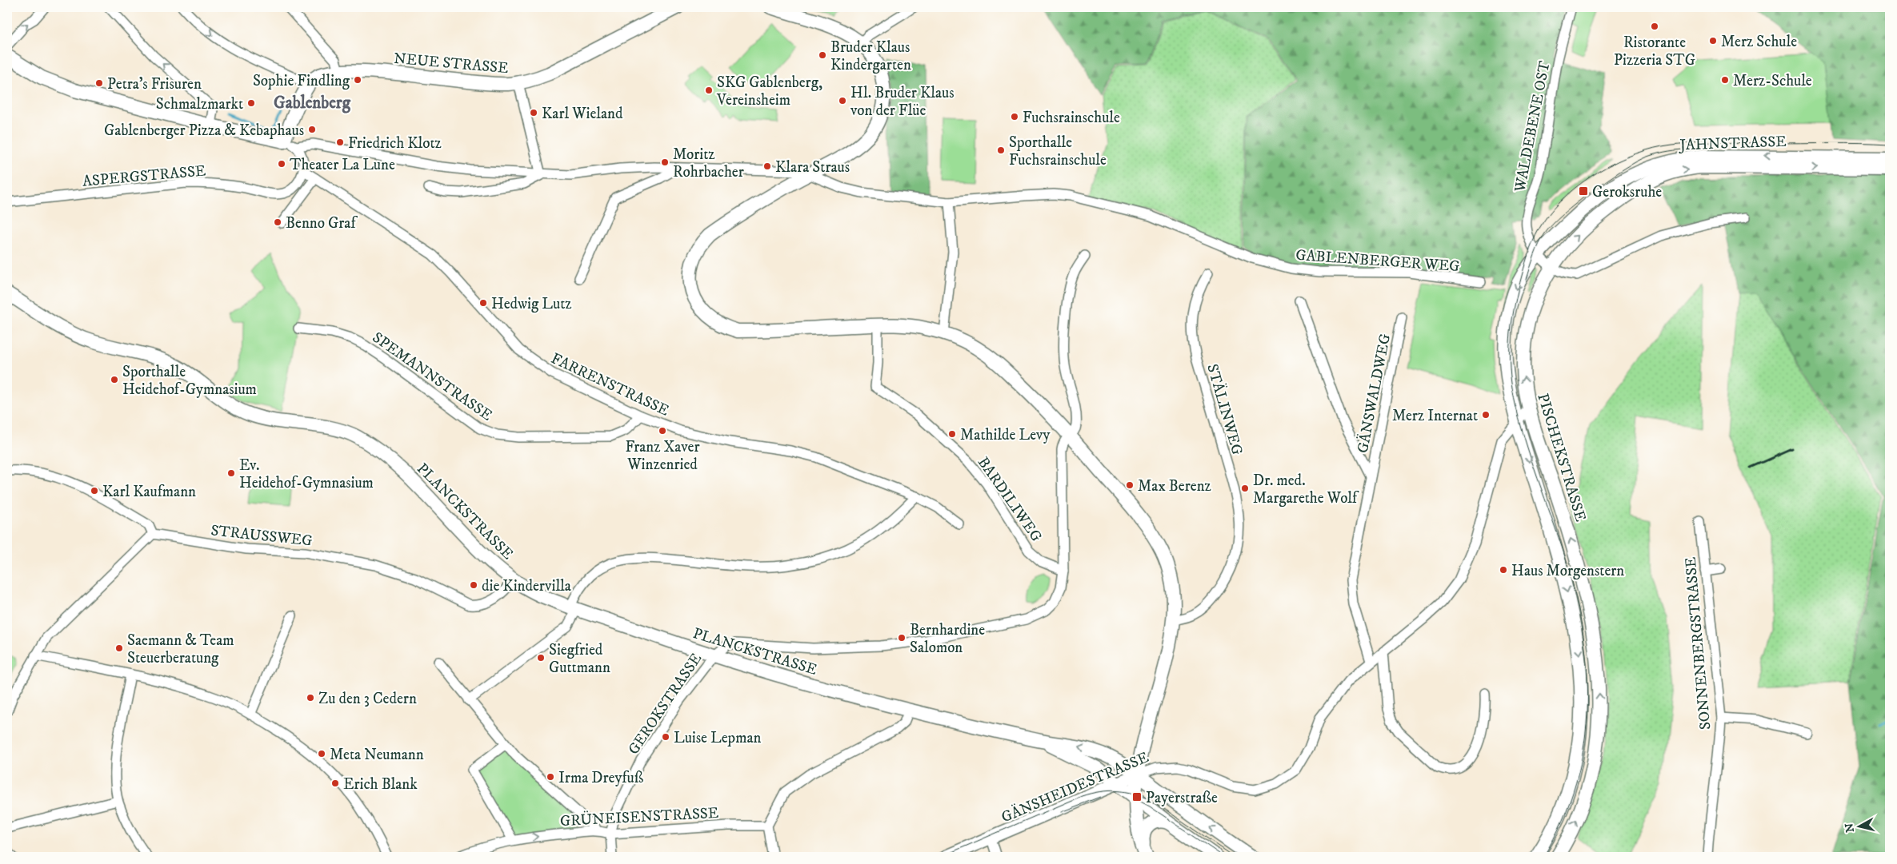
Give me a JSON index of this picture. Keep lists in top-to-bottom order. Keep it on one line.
{"streets":{"main road":["NEUE STRASSE","JAHNSTRASSE","PISCHEKSTRASSE","PLANCKSTRASSE","GÄNSHEIDESTRASSE"],"street":["WALDEBENE OST","ASPERGSTRASSE","GABLENBERGER WEG","SPEMANNSTRASSE","FARRENSTRASSE","GÄNSWALDWEG","STÄLINWEG","BARDILIWEG","STRAUSSWEG","SONNENBERGSTRASSE","GEROKSTRASSE","GRÜNEISENSTRASSE"]},"crossings":[["WALDEBENE OST","JAHNSTRASSE"],["WALDEBENE OST","PISCHEKSTRASSE"],["JAHNSTRASSE","PISCHEKSTRASSE"],["ASPERGSTRASSE","FARRENSTRASSE"],["SPEMANNSTRASSE","FARRENSTRASSE"],["GÄNSWALDWEG","GÄNSHEIDESTRASSE"],["PISCHEKSTRASSE","GÄNSHEIDESTRASSE"],["BARDILIWEG","GEROKSTRASSE"],["PLANCKSTRASSE","STRAUSSWEG"],["PLANCKSTRASSE","GEROKSTRASSE"],["PLANCKSTRASSE","GÄNSHEIDESTRASSE"],["GEROKSTRASSE","GRÜNEISENSTRASSE"]],"districts":["Gablenberg"],"places":{"other":["Ristorante Pizzeria STG","Merz Schule","Bruder Klaus Kindergarten","Sophie Findling","Merz-Schule","Petra's Frisuren","SKG Gablenberg, Vereinsheim","Hl. Bruder Klaus von der Flüe","Schmalzmarkt","Karl Wieland","Fuchsrainschule","Gablenberger Pizza & Kebaphaus","Friedrich Klotz","Sporthalle Fuchsrainschule","Moritz Rohrbacher","Theater La Lune","Klara Straus","Benno Graf","Hedwig Lutz","Sporthalle Heidehof-Gymnasium","Merz Internat","Franz Xaver Winzenried","Mathilde Levy","Ev. Heidehof-Gymnasium","Max Berenz","Dr. med. Margarethe Wolf","Karl Kaufmann","Haus Morgenstern","die Kindervilla","Bernhardine Salomon","Saemann & Team Steuerberatung","Siegfried Guttmann","Zu den 3 Cedern","Luise Lepman","Meta Neumann","Irma Dreyfuß","Erich Blank"],"transit":["Geroksruhe","Payerstraße"]},"north":"left"}
